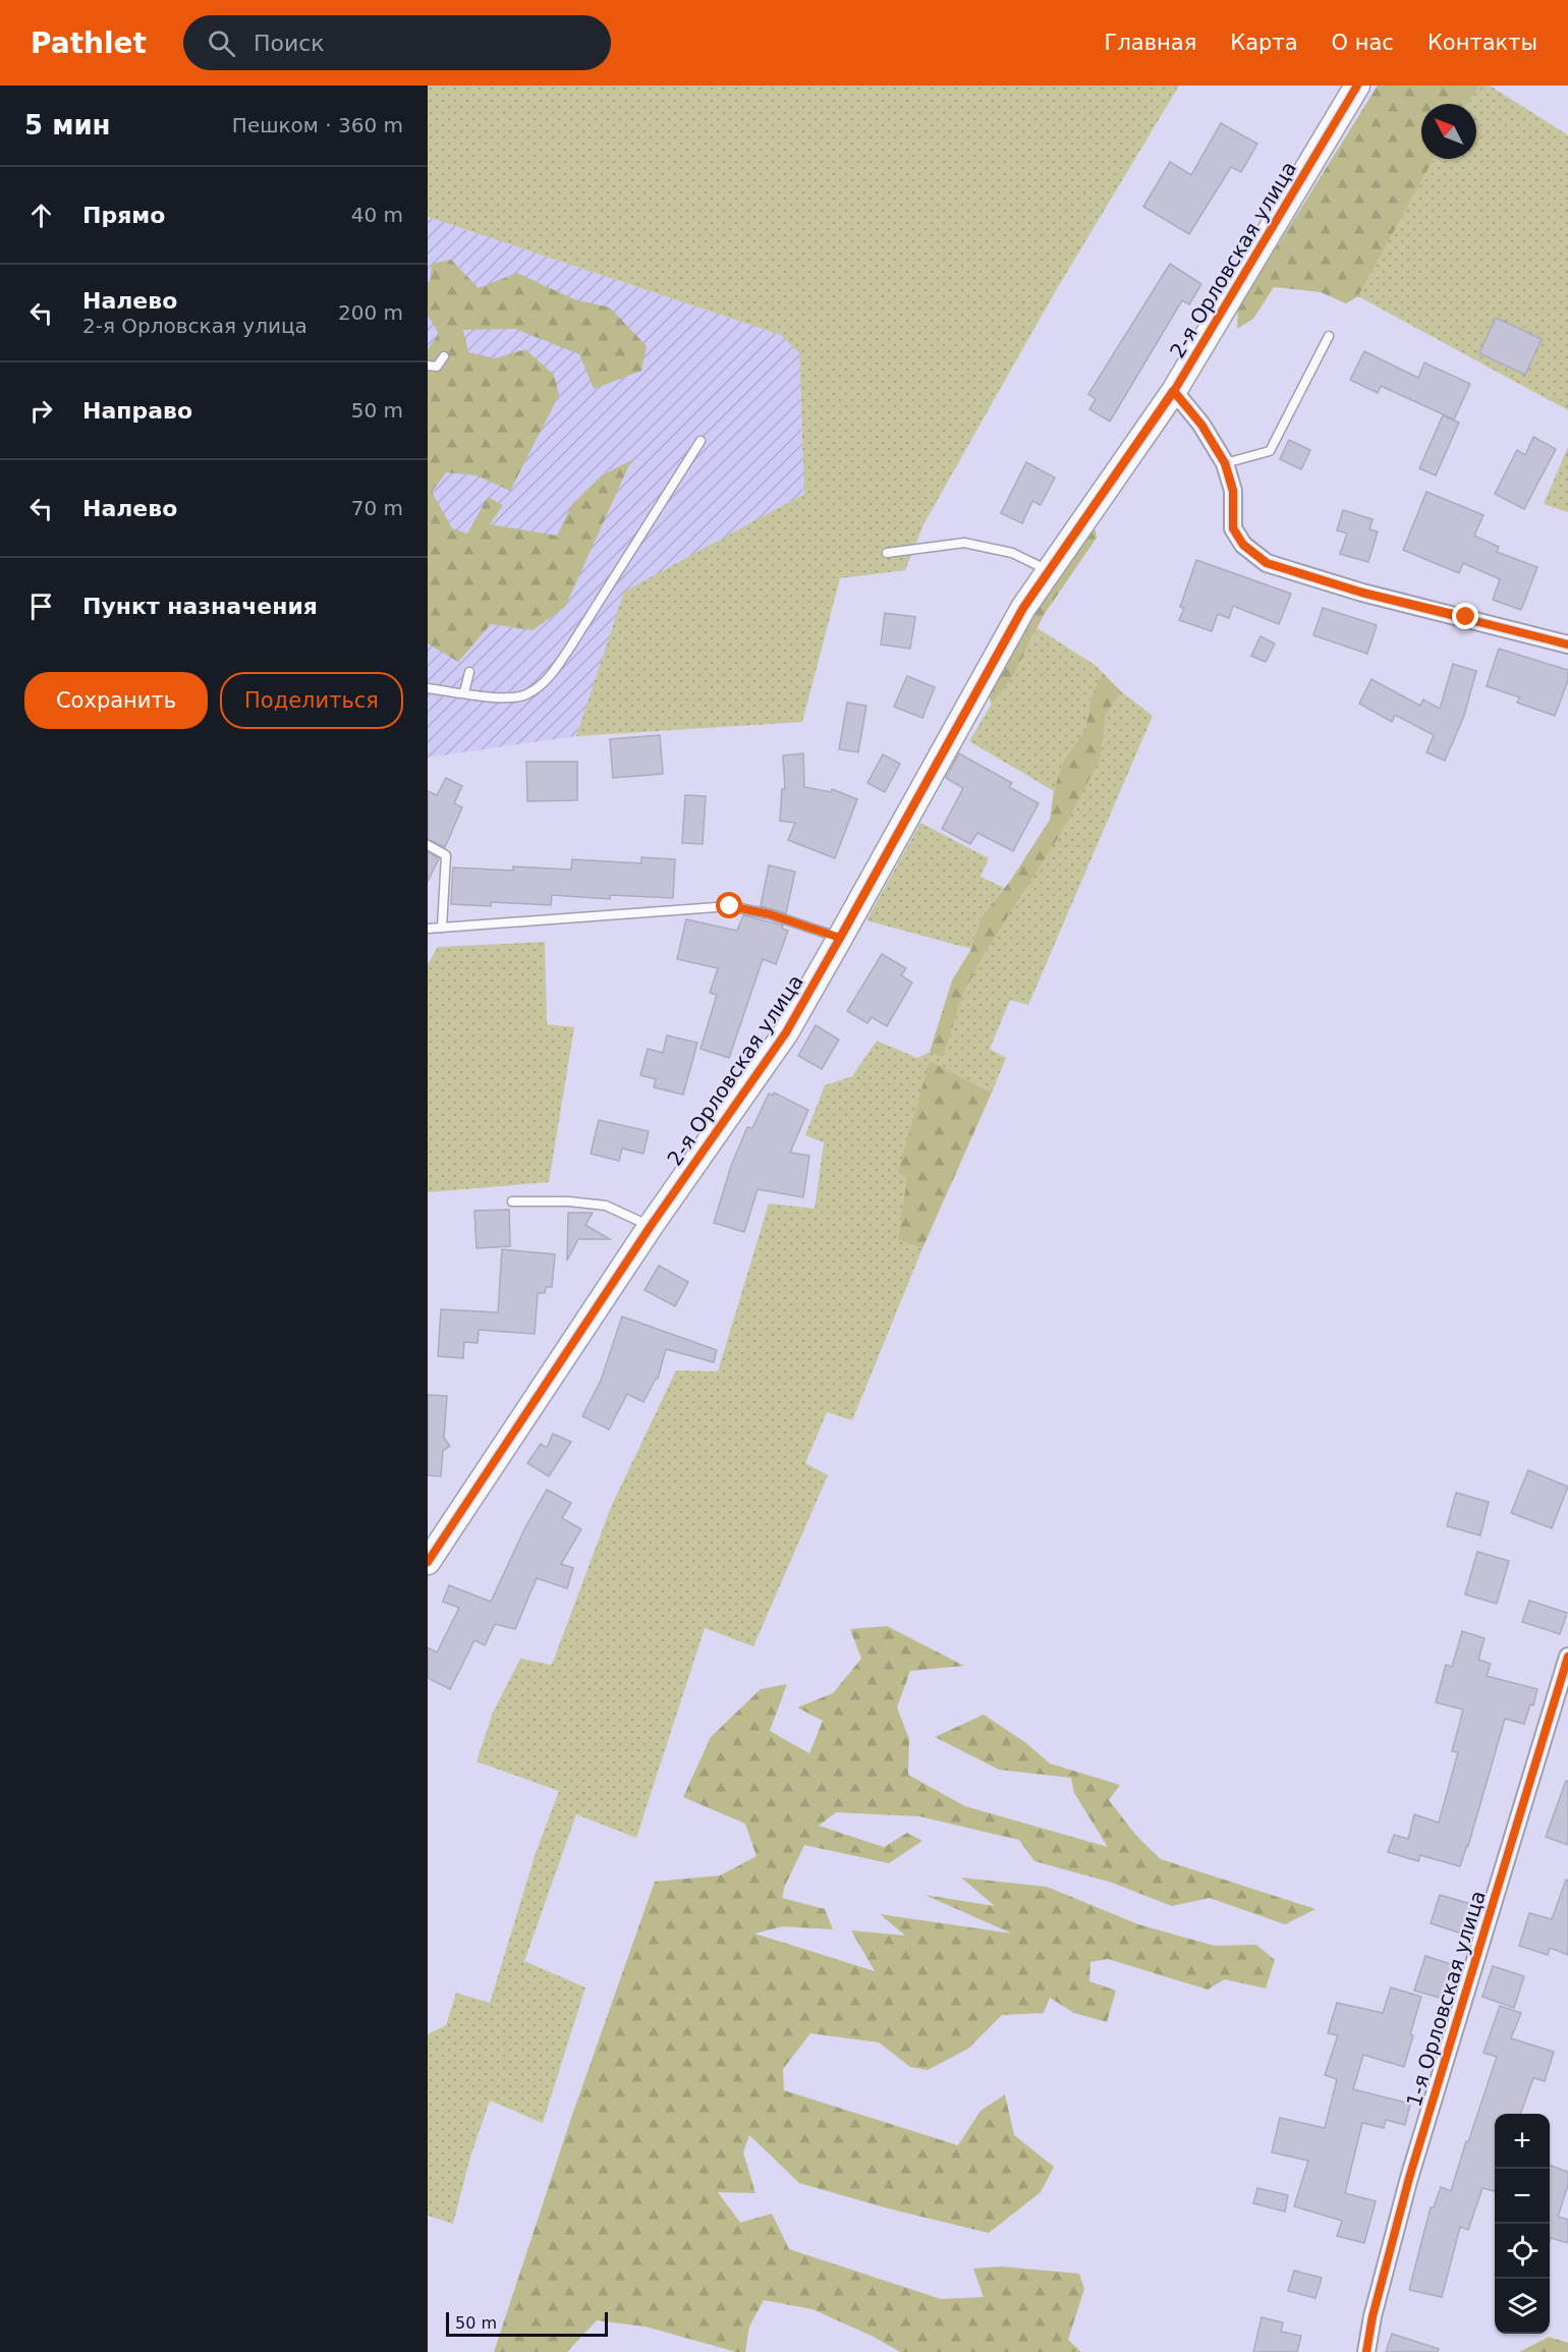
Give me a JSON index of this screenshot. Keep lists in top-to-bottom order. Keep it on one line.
{"streets":{"street":["2-я Орловская улица","1-я Орловская улица"]},"scale_bar":"50 m","north":"top left","page":{"header":"Pathlet","search":"Поиск","nav":["Главная","Карта","О нас","Контакты"],"heading":["5 мин","Пешком · 360 m"],"list":[["Прямо","40 m"],["Налево","2-я Орловская улица","200 m"],["Направо","50 m"],["Налево","70 m"],"Пункт назначения"],"buttons":["Сохранить","Поделиться"],"map_buttons":["+","−"],"scale":"50 m"}}
